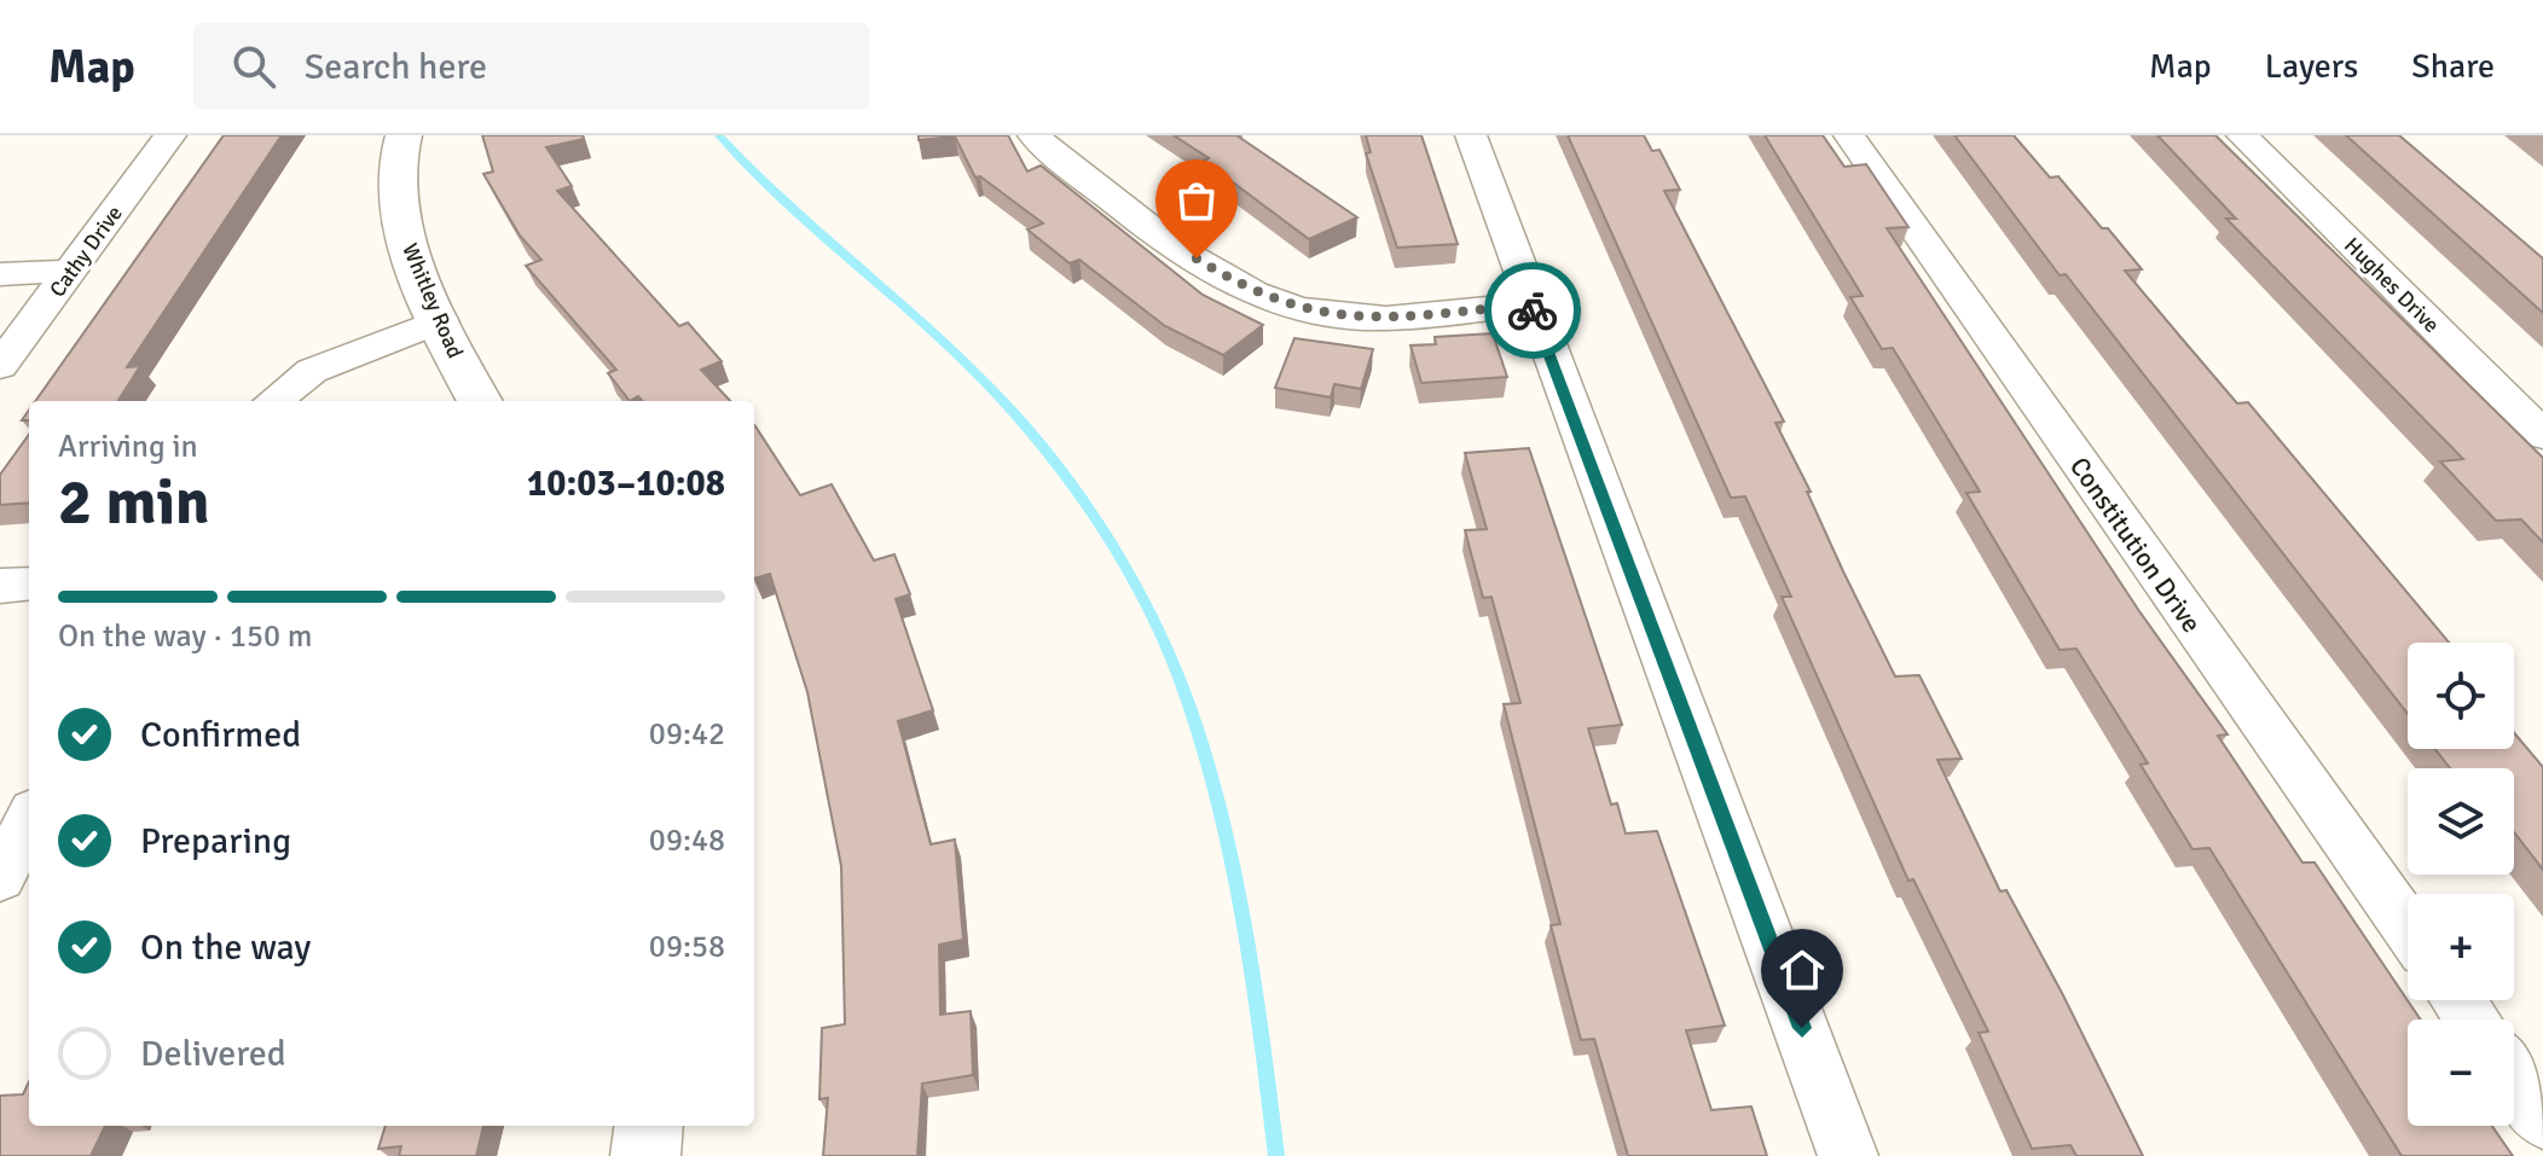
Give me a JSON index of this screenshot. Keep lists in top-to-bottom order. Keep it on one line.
{"streets":{"street":["Cathy Drive","Hughes Drive","Whitley Road","Constitution Drive"]},"page":{"header":"Map","search":"Search here","nav":["Map","Layers","Share"],"heading":["2 min","Arriving in","10:03–10:08"],"bar":"On the way · 150 m","map_buttons":["+","−"],"list":[["Confirmed","09:42"],["Preparing","09:48"],["On the way","09:58"],"Delivered"]}}
